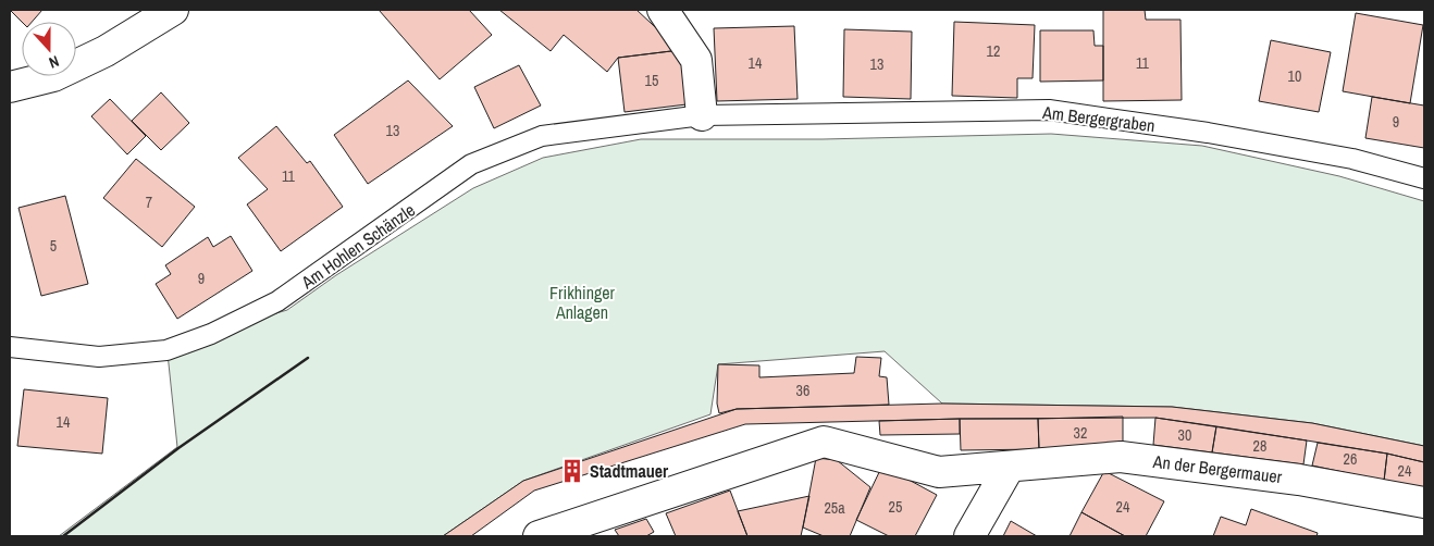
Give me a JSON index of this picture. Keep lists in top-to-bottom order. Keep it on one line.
{"streets":{"street":["An der Bergermauer"],"lane":["Am Bergergraben","Am Hohlen Schänzle"]},"crossings":[["Am Bergergraben","Am Hohlen Schänzle"]],"parks":["Frikhinger Anlagen"],"places":{"building":["Stadtmauer"]},"house_numbers":["12","14","11","13","10","15","9","13","11","7","5","9","36","14","32","30","28","26","24","25","24","25a"],"north":"bottom"}
